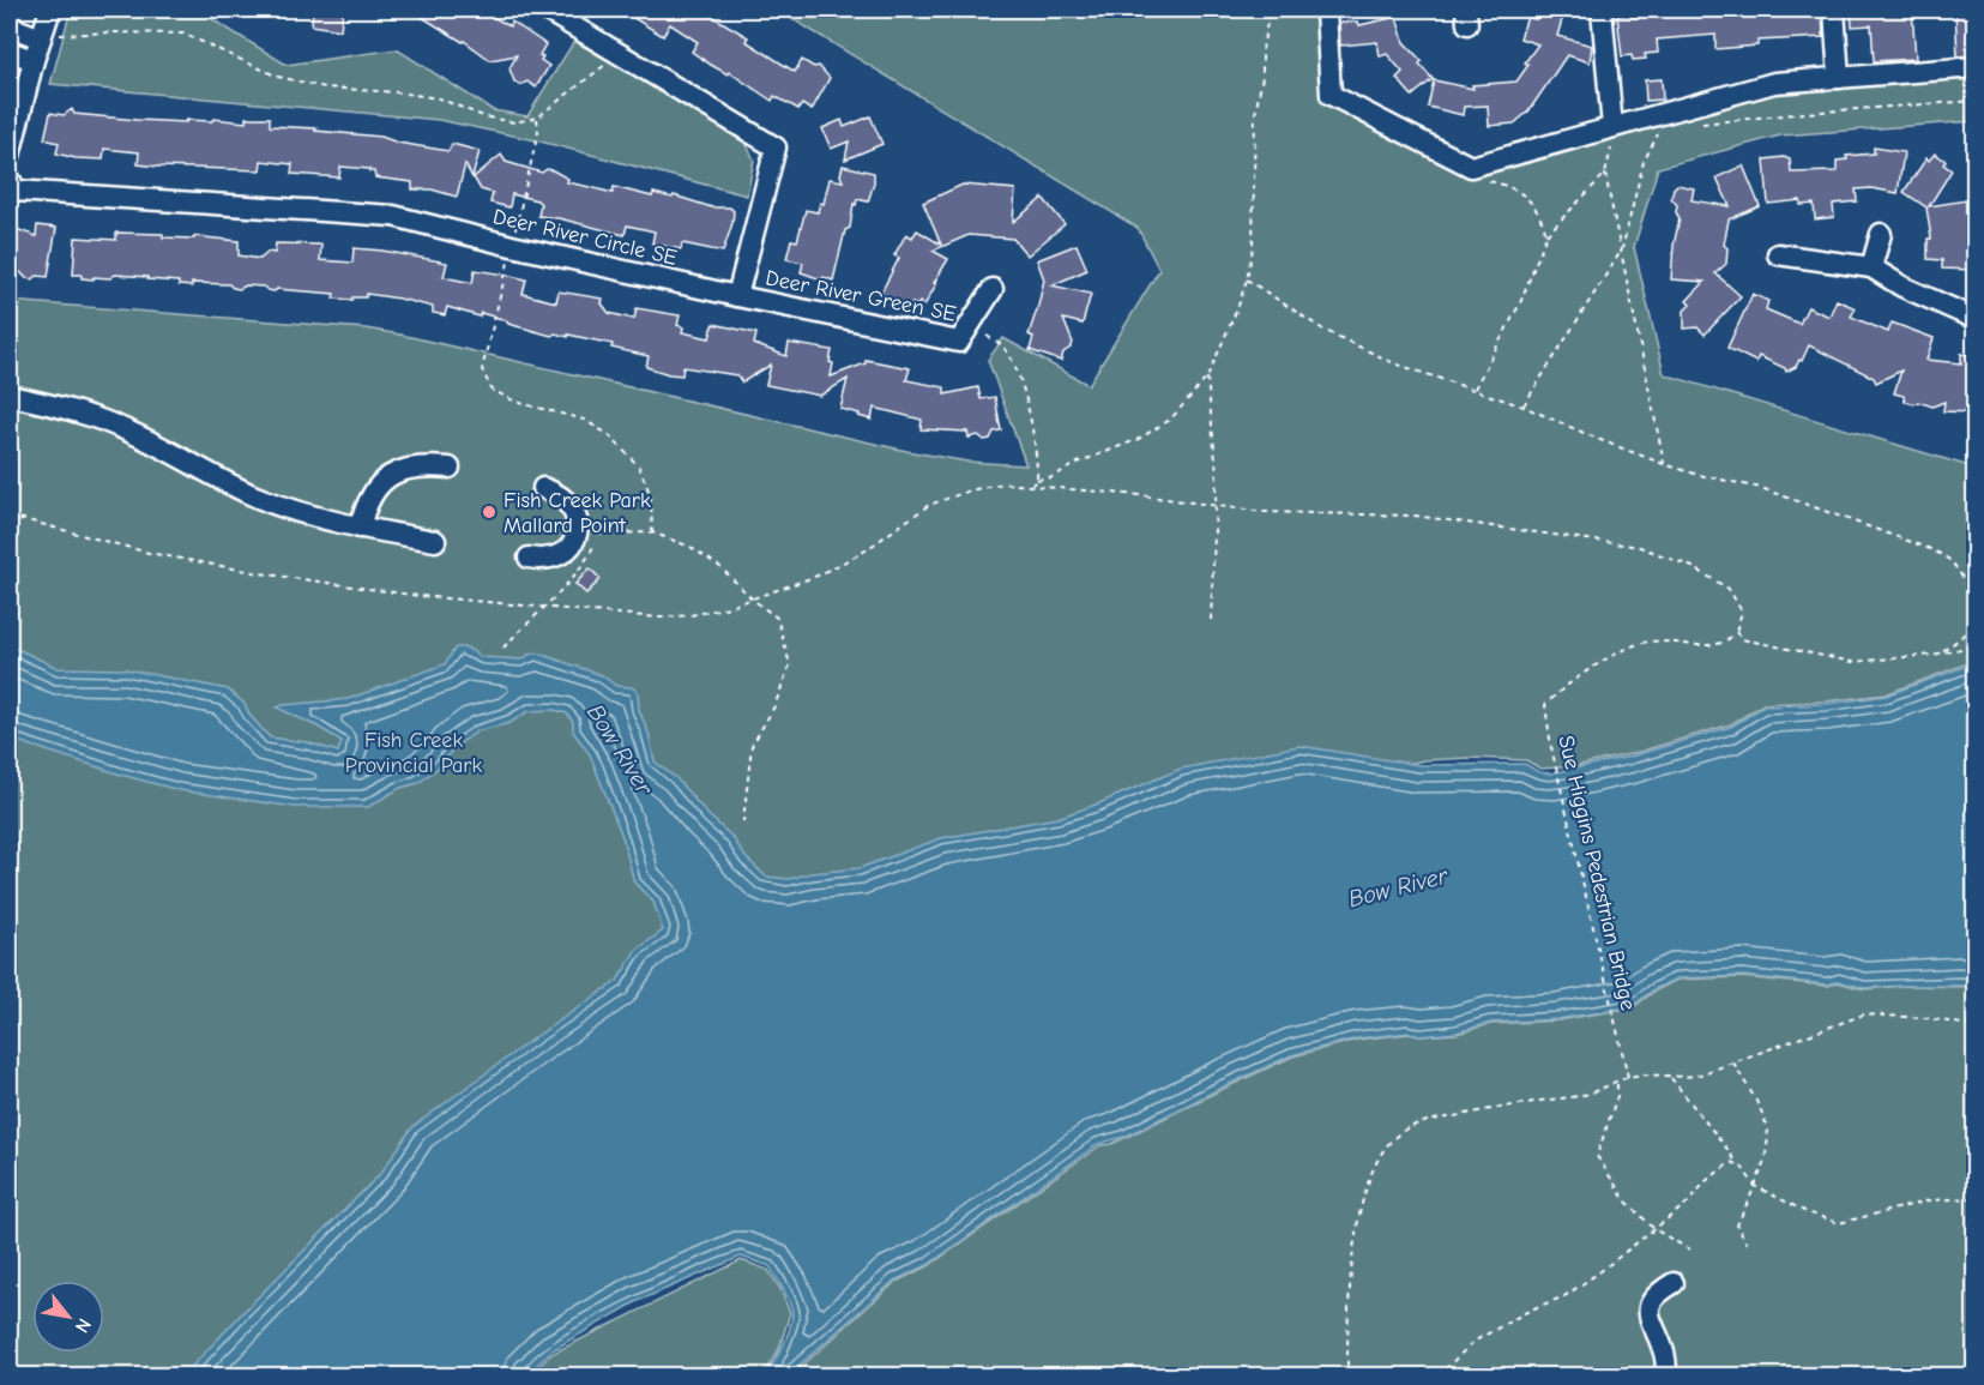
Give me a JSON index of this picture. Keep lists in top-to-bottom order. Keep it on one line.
{"streets":{"street":["Deer River Circle SE","Deer River Green SE"],"path":["Sue Higgins Pedestrian Bridge"]},"crossings":[["Deer River Circle SE","Deer River Green SE"]],"water":["Bow River"],"parks":["Fish Creek Provincial Park"],"places":["Fish Creek Park Mallard Point"],"north":"bottom right"}
